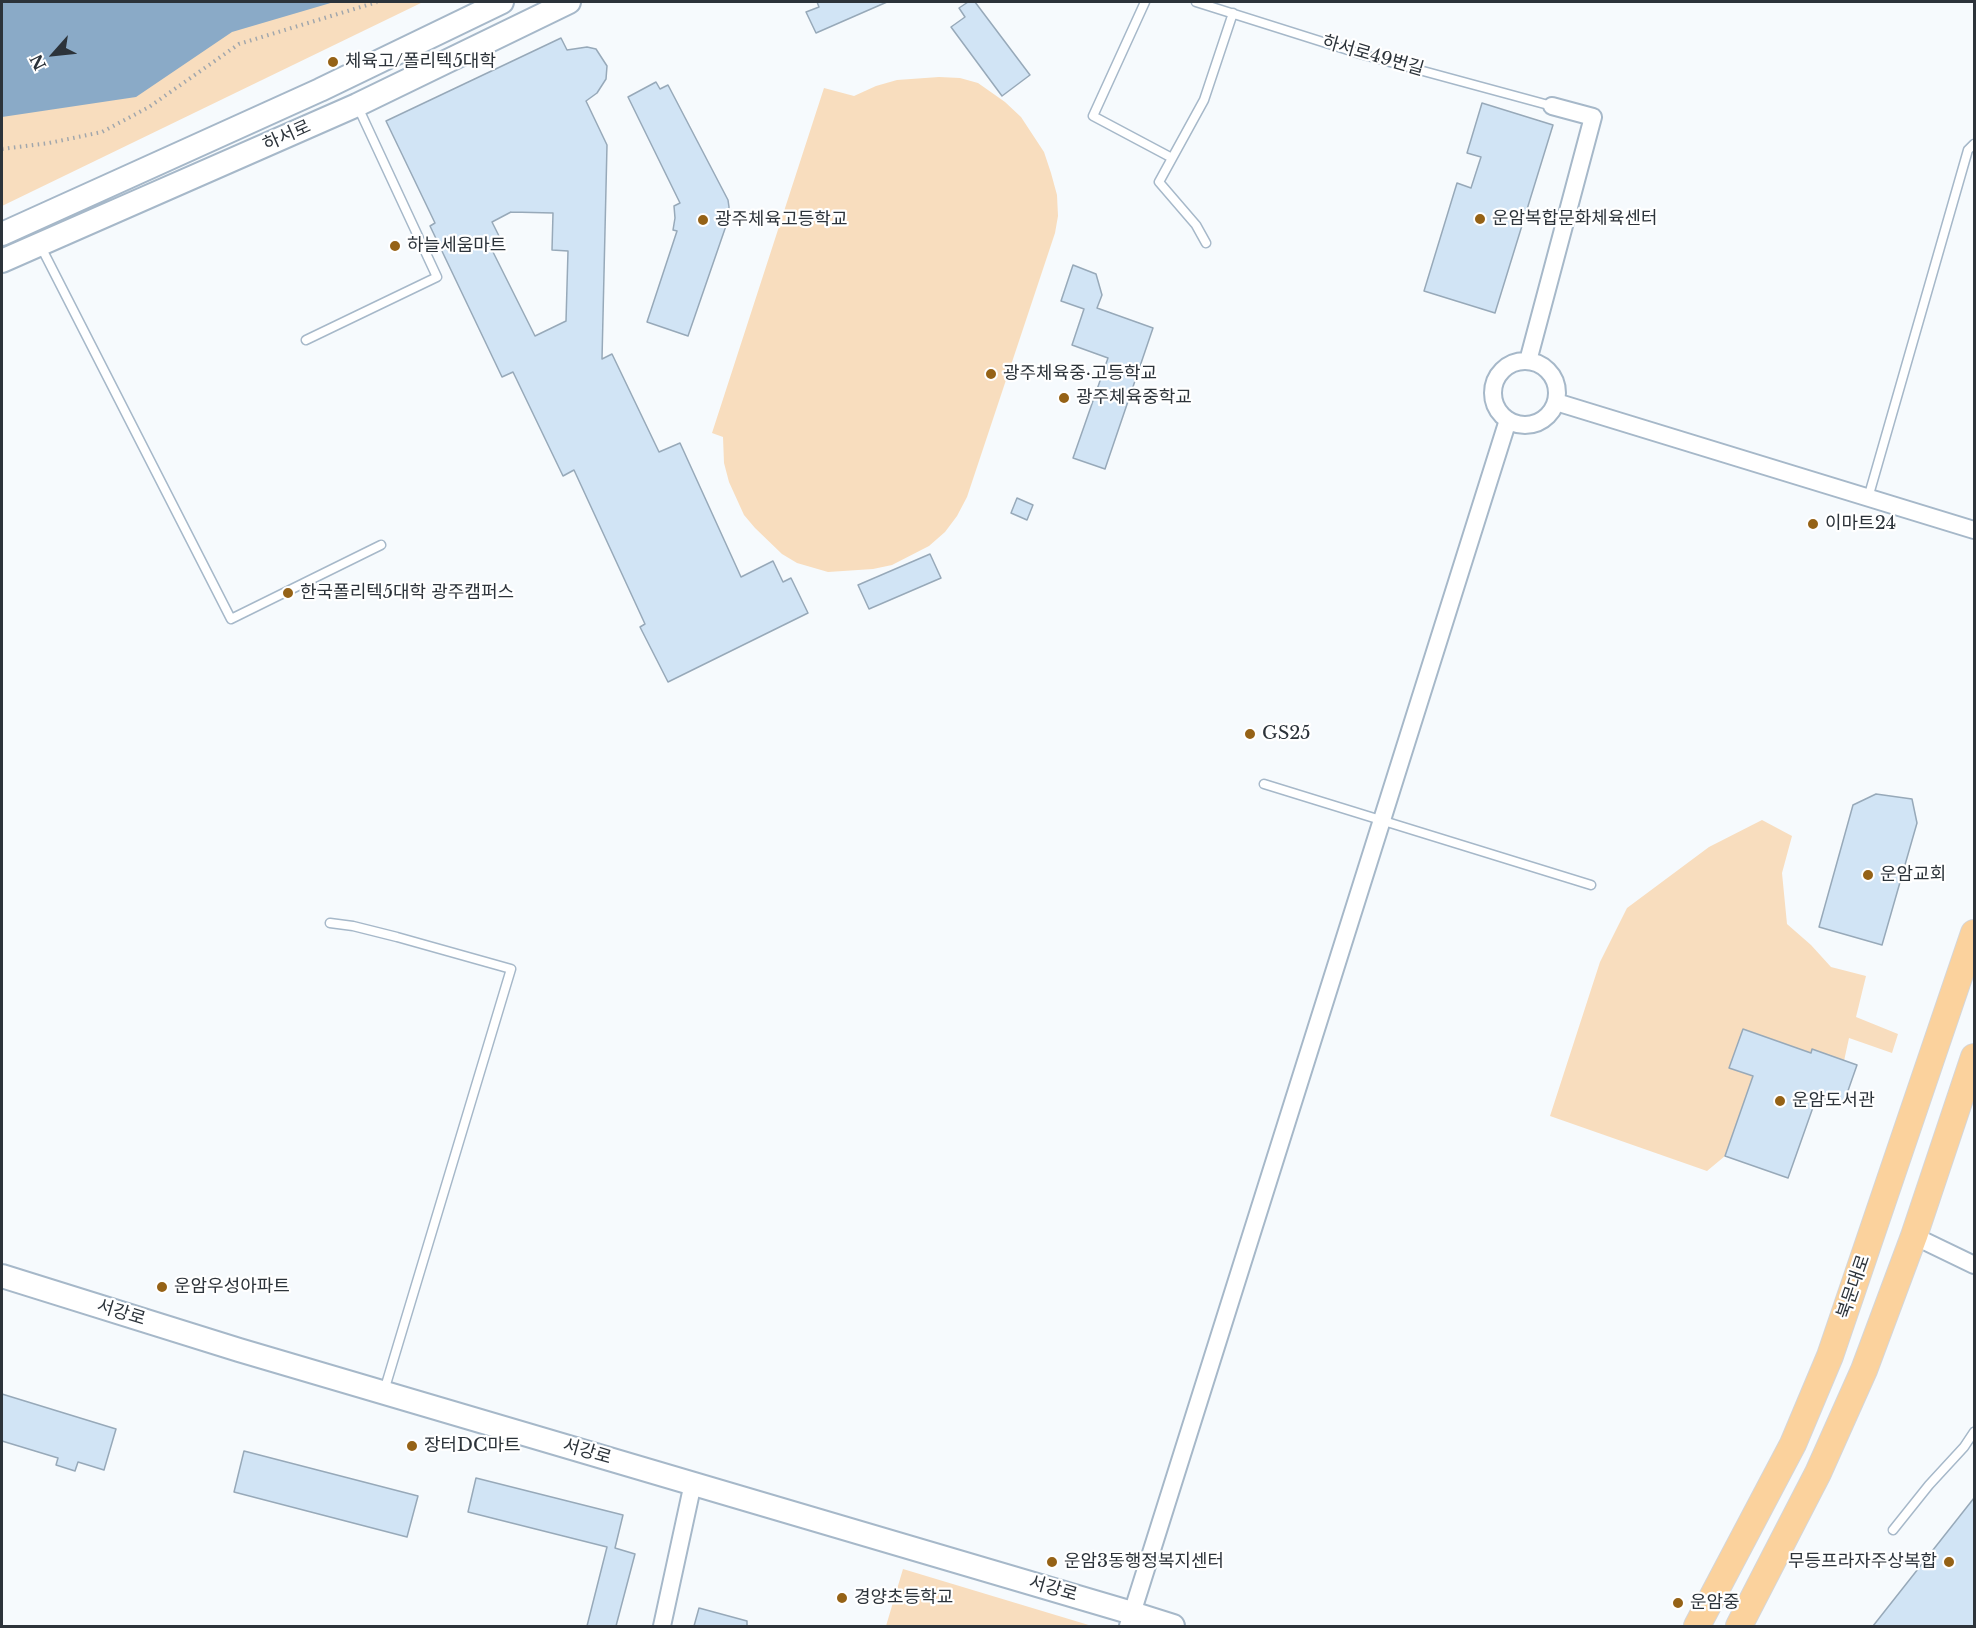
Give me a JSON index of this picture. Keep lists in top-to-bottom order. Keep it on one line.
{"streets":{"main road":["하서로","북문대로","서강로"],"lane":["하서로49번길"]},"places":["체육고/폴리텍5대학","운암복합문화체육센터","광주체육고등학교","하늘세움마트","광주체육중·고등학교","광주체육중학교","이마트24","한국폴리텍5대학 광주캠퍼스","GS25","운암교회","운암도서관","운암우성아파트","장터DC마트","운암3동행정복지센터","무등프라자주상복합","경양초등학교","운암중"],"north":"bottom left"}
